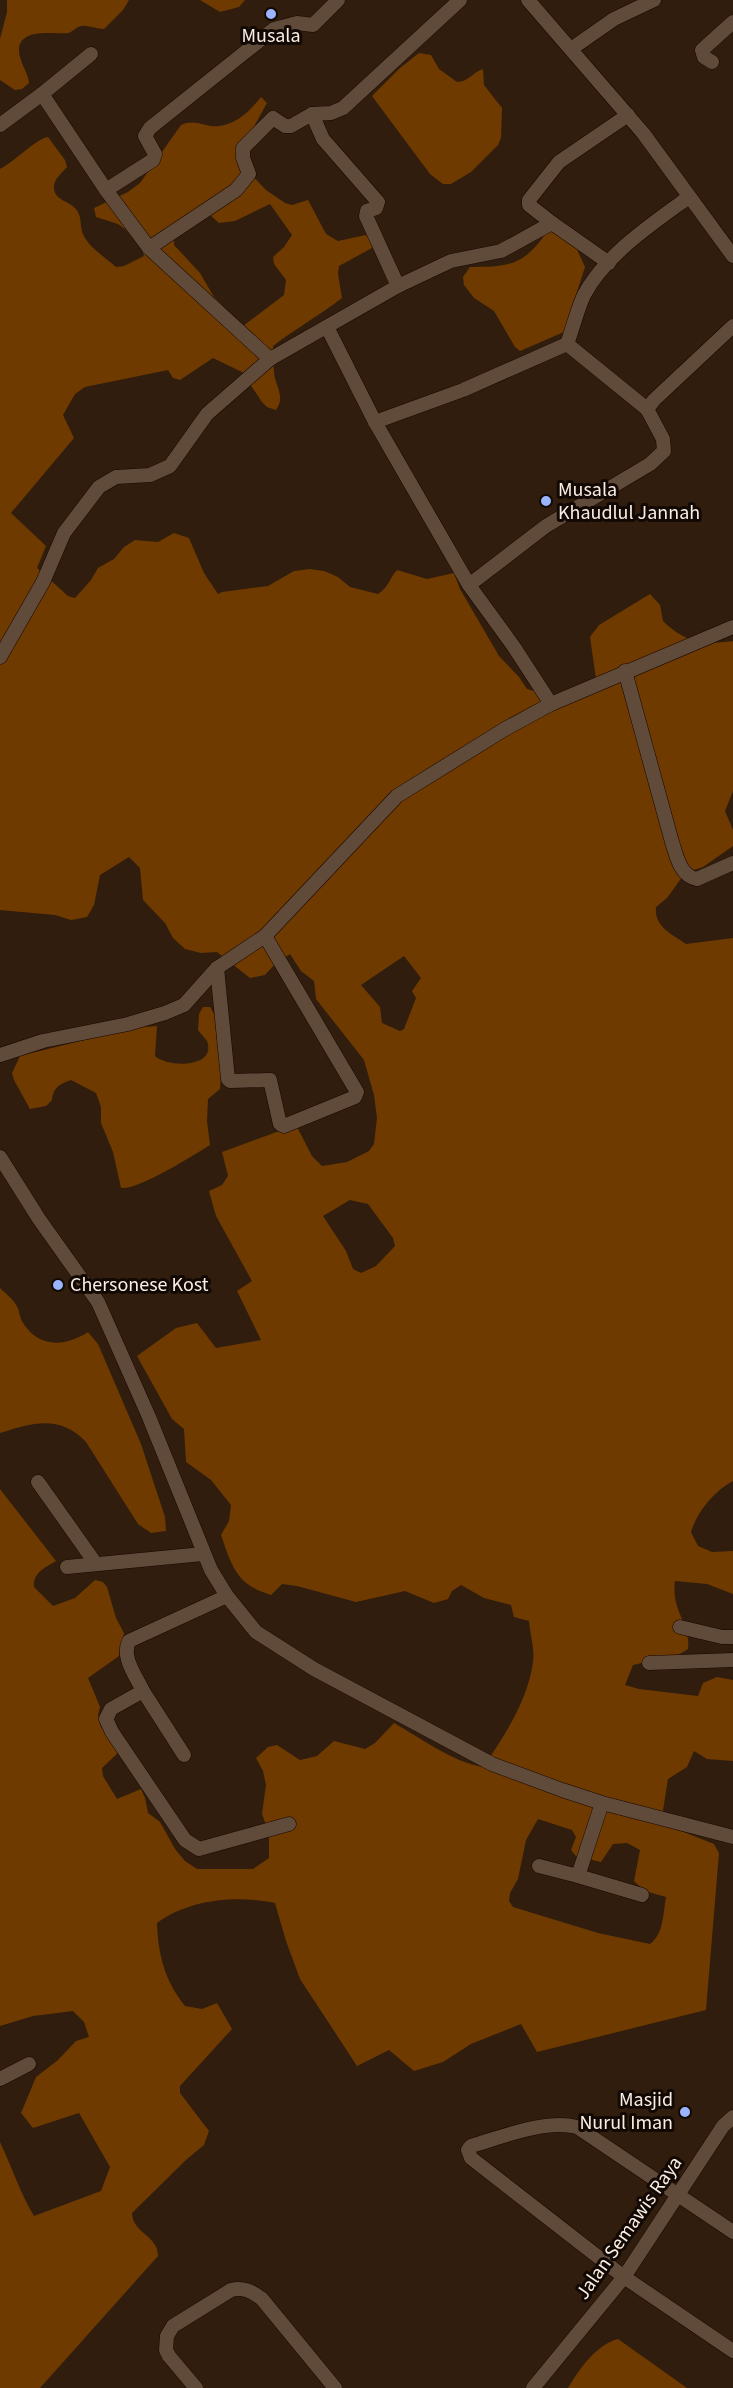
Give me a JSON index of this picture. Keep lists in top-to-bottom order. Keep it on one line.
{"streets":{"street":["Jalan Semawis Raya"]},"places":["Musala","Musala Khaudlul Jannah","Chersonese Kost","Masjid Nurul Iman"]}
